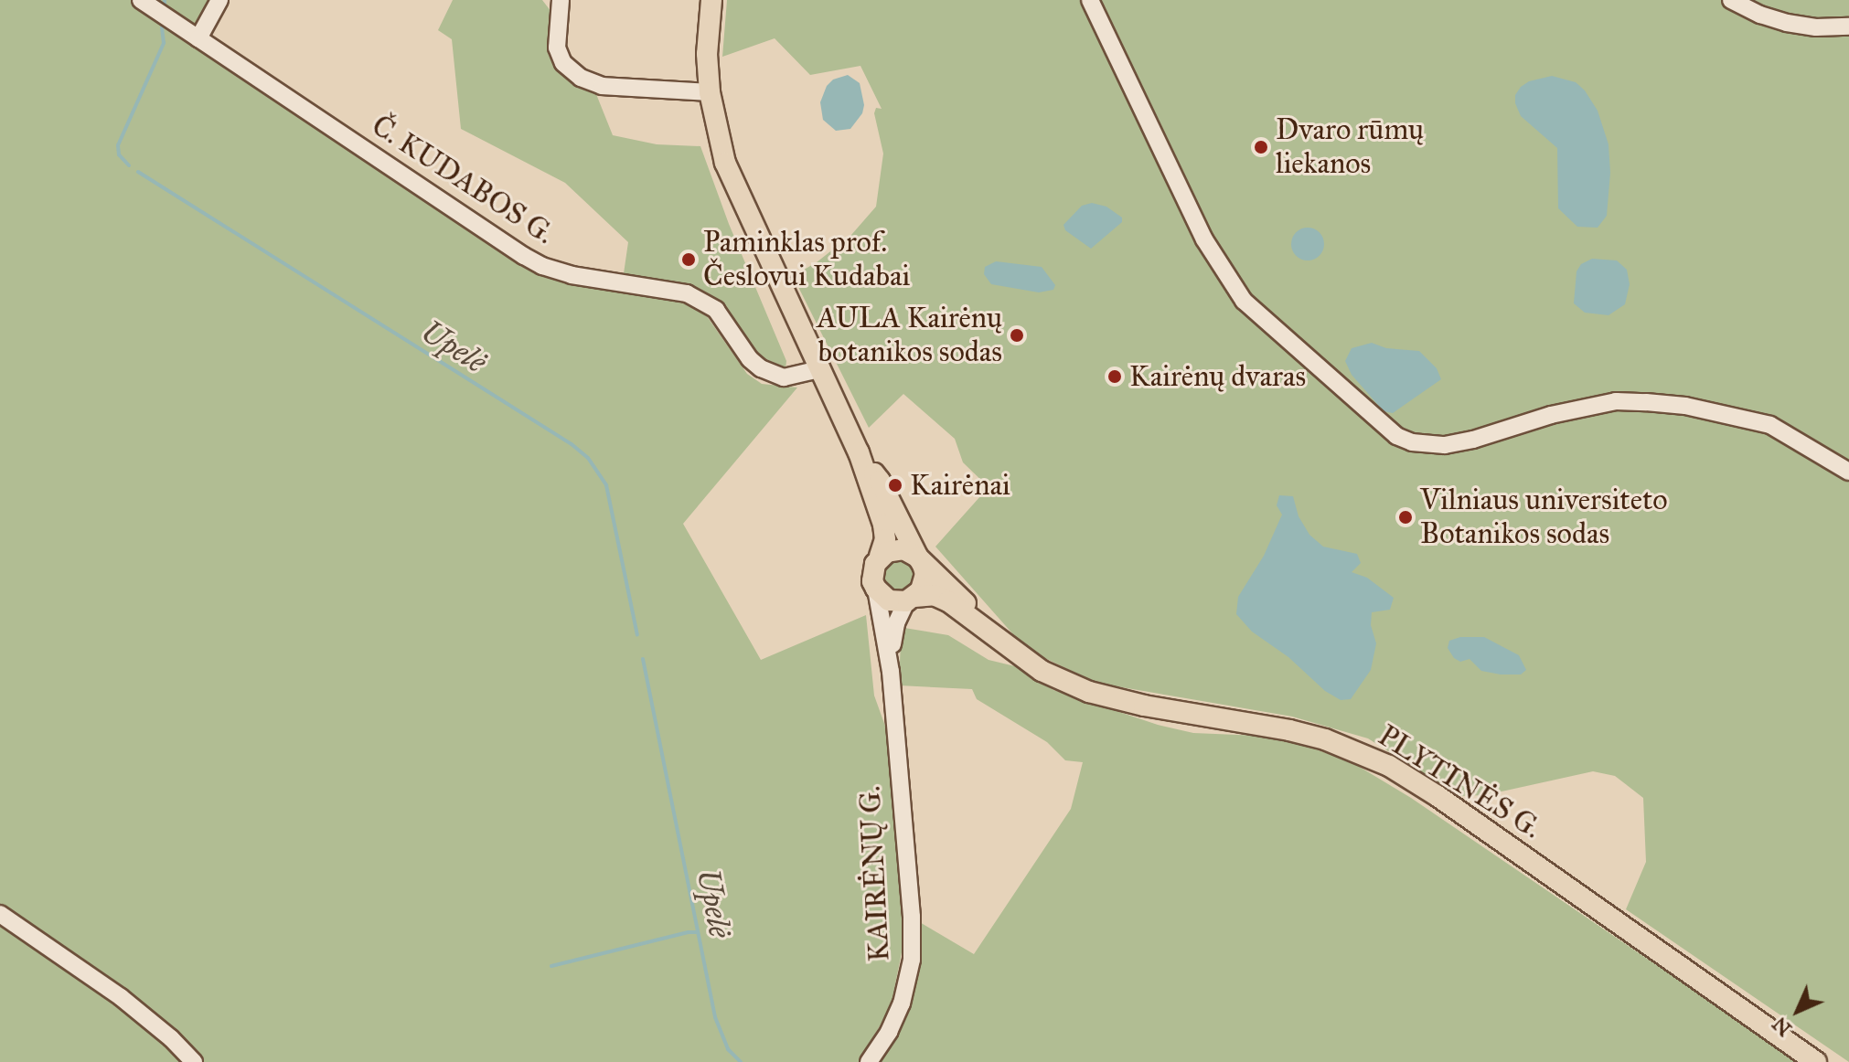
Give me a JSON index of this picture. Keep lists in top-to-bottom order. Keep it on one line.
{"streets":{"main road":["PLYTINĖS G."],"street":["Č. KUDABOS G.","KAIRĖNŲ G."]},"crossings":[["PLYTINĖS G.","KAIRĖNŲ G."]],"water":["Upelė"],"places":["Dvaro rūmų liekanos","Paminklas prof. Česlovui Kudabai","AULA Kairėnų botanikos sodas","Kairėnų dvaras","Kairėnai","Vilniaus universiteto Botanikos sodas"],"north":"bottom left"}
